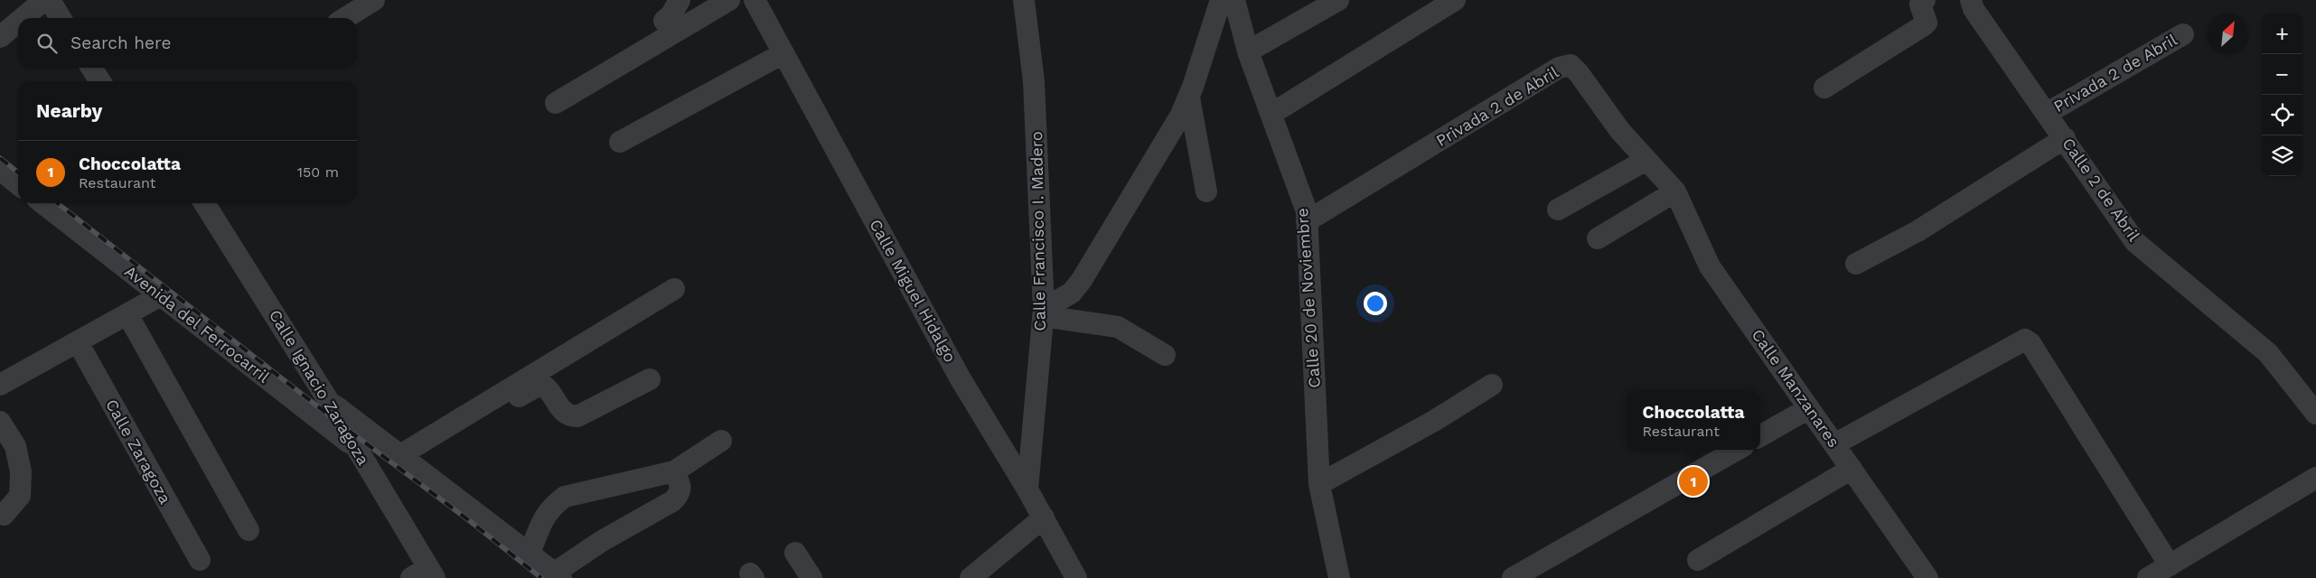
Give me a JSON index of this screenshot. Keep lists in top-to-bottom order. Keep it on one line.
{"streets":{"street":["Privada 2 de Abril","Calle 2 de Abril","Calle Francisco I. Madero","Calle Miguel Hidalgo","Calle 20 de Noviembre","Avenida del Ferrocarril","Calle Ignacio Zaragoza","Calle Manzanares","Calle Zaragoza"]},"crossings":[["Privada 2 de Abril","Calle 2 de Abril"],["Privada 2 de Abril","Calle 20 de Noviembre"],["Privada 2 de Abril","Calle Manzanares"],["Calle Francisco I. Madero","Calle Miguel Hidalgo"],["Avenida del Ferrocarril","Calle Ignacio Zaragoza"]],"north":"top right","page":{"map_buttons":["+","−"],"search":"Search here","heading":"Nearby","list":[{"mark":"1","name":"Choccolatta","note":"Restaurant","value":"150 m"}],"popup":["Choccolatta","Restaurant"],"pins":"1"}}
